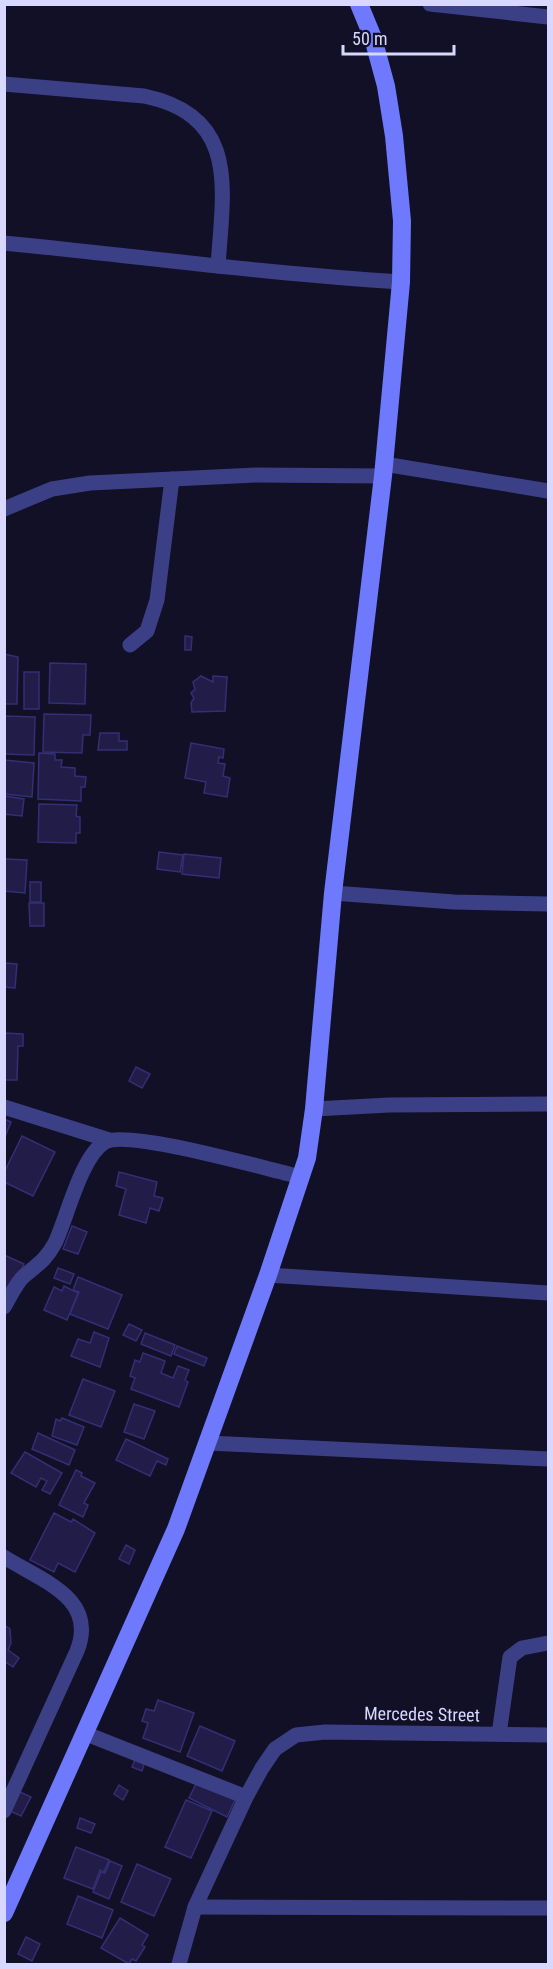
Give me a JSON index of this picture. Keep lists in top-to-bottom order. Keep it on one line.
{"streets":{"street":["Mercedes Street"]},"scale_bar":"50 m"}
